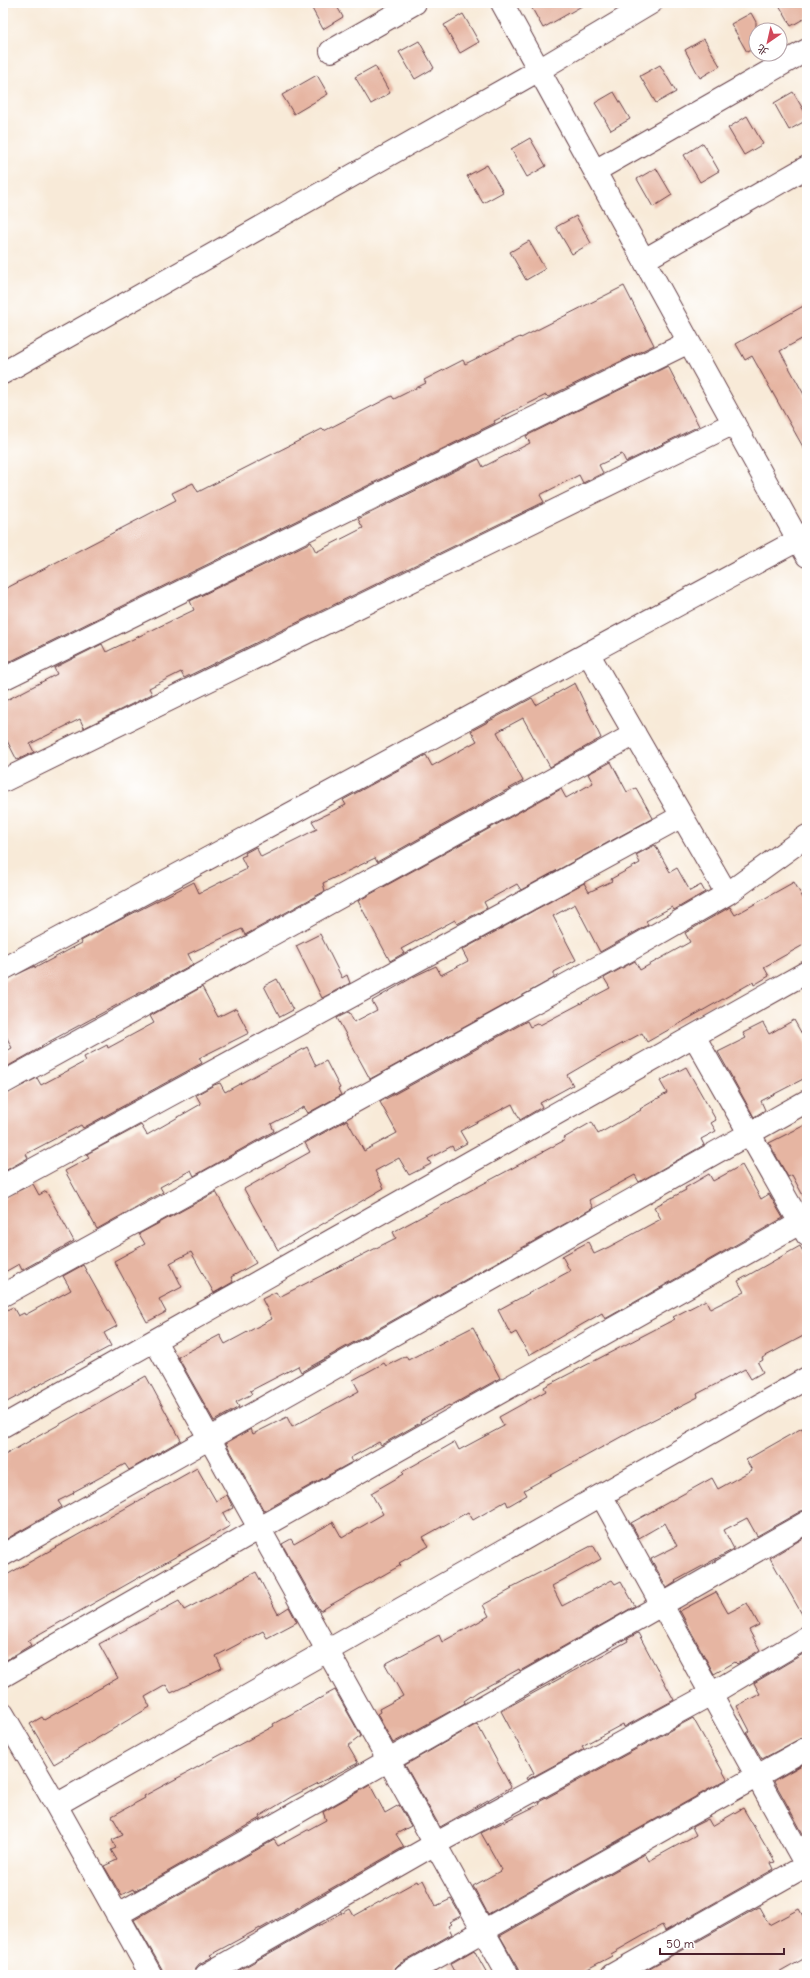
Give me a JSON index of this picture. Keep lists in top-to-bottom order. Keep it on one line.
{"scale_bar":"50 m","north":"bottom left"}
